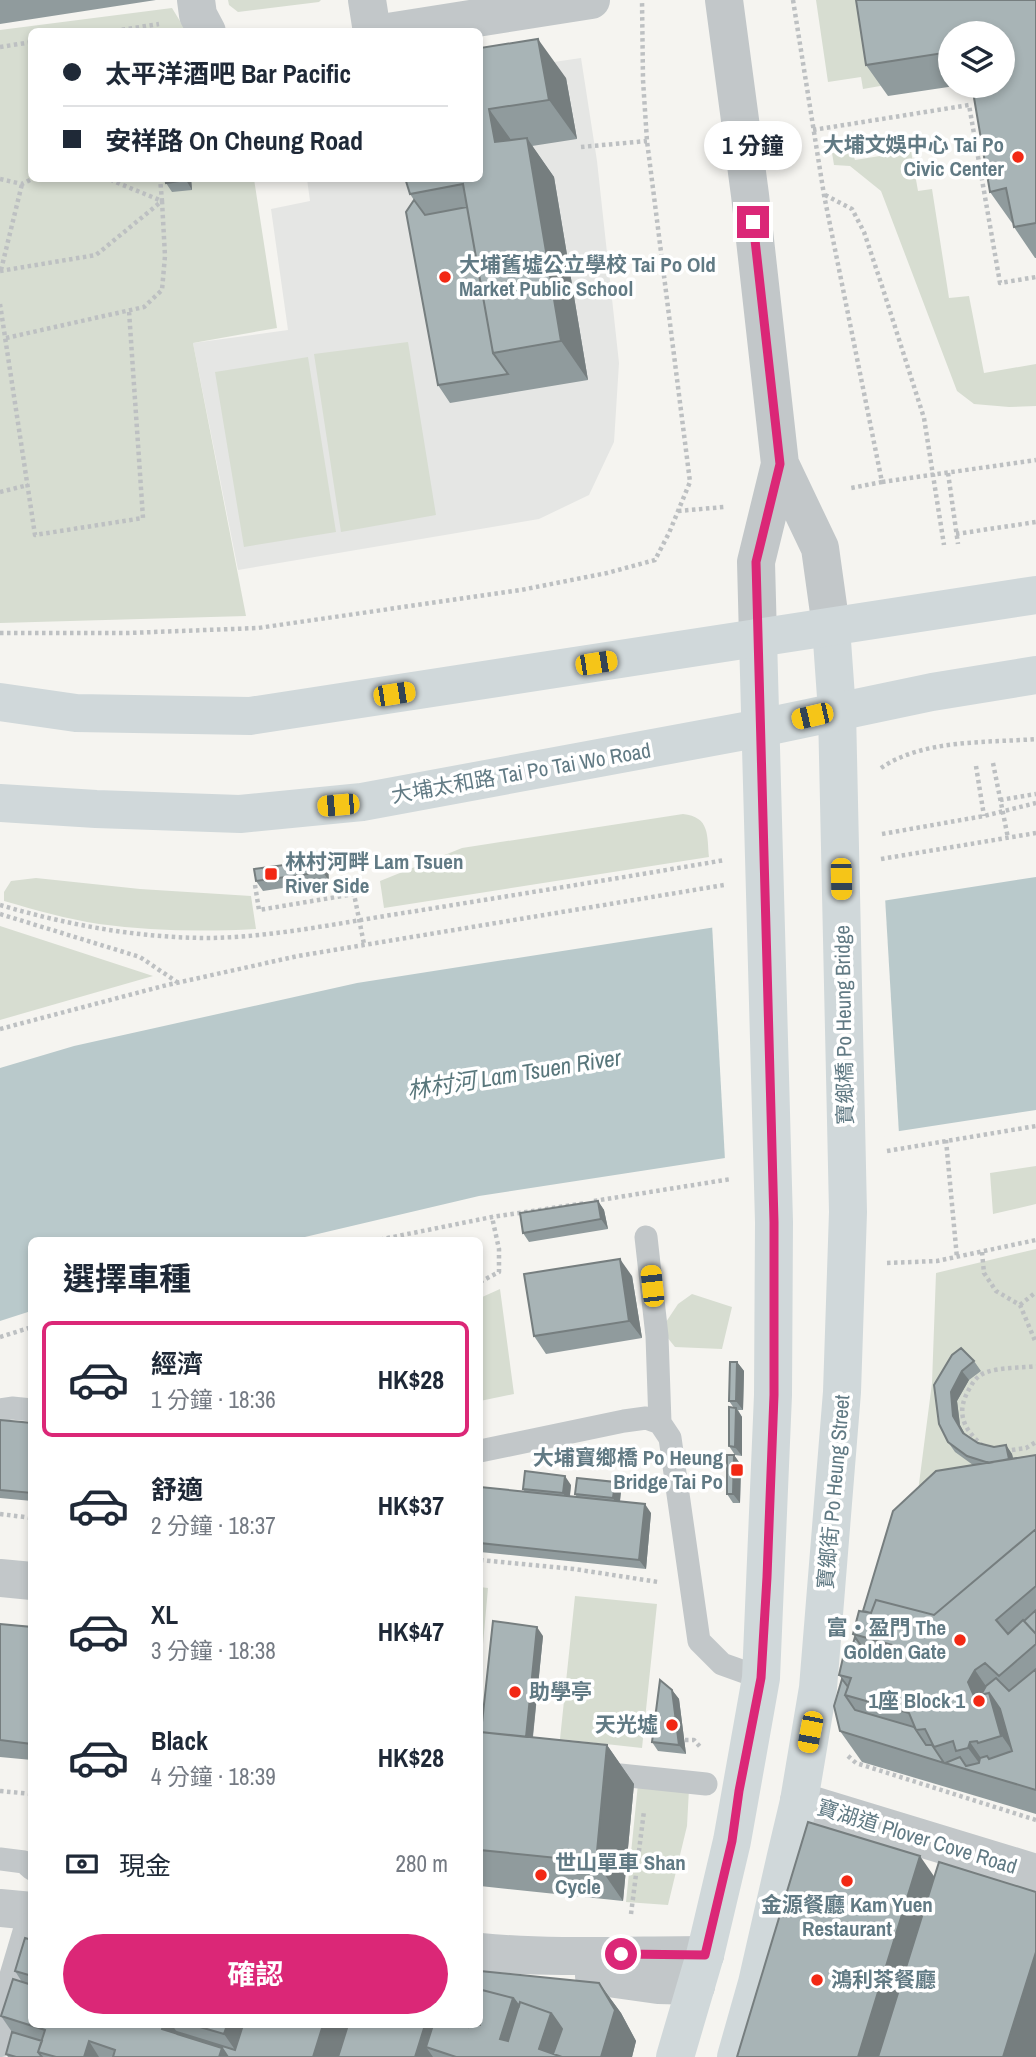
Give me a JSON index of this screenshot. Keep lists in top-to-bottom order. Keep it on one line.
{"streets":{"main road":["大埔太和路 Tai Po Tai Wo Road","寶鄉橋 Po Heung Bridge","寶鄉街 Po Heung Street"],"street":["寶湖道 Plover Cove Road"]},"crossings":[["大埔太和路 Tai Po Tai Wo Road","寶鄉橋 Po Heung Bridge"],["寶鄉橋 Po Heung Bridge","寶鄉街 Po Heung Street"],["寶鄉街 Po Heung Street","寶湖道 Plover Cove Road"]],"water":["林村河 Lam Tsuen River"],"places":{"other":["大埔文娛中心 Tai Po Civic Center","大埔舊墟公立學校 Tai Po Old Market Public School","富‧盈門 The Golden Gate","助學亭","1座 Block 1","天光墟","世山單車 Shan Cycle","金源餐廳 Kam Yuen Restaurant","鴻利茶餐廳"],"transit":["林村河畔 Lam Tsuen River Side","大埔寶鄉橋 Po Heung Bridge Tai Po"]},"page":{"banner":["太平洋酒吧 Bar Pacific","安祥路 On Cheung Road"],"bubble":"1 分鐘","heading":"選擇車種","list":[{"name":"經濟","note":"1 分鐘 · 18:36","value":"HK$28"},{"name":"舒適","note":"2 分鐘 · 18:37","value":"HK$37"},{"name":"XL","note":"3 分鐘 · 18:38","value":"HK$47"},{"name":"Black","note":"4 分鐘 · 18:39","value":"HK$28"}],"pay":["現金","280 m"],"buttons":"確認"}}
